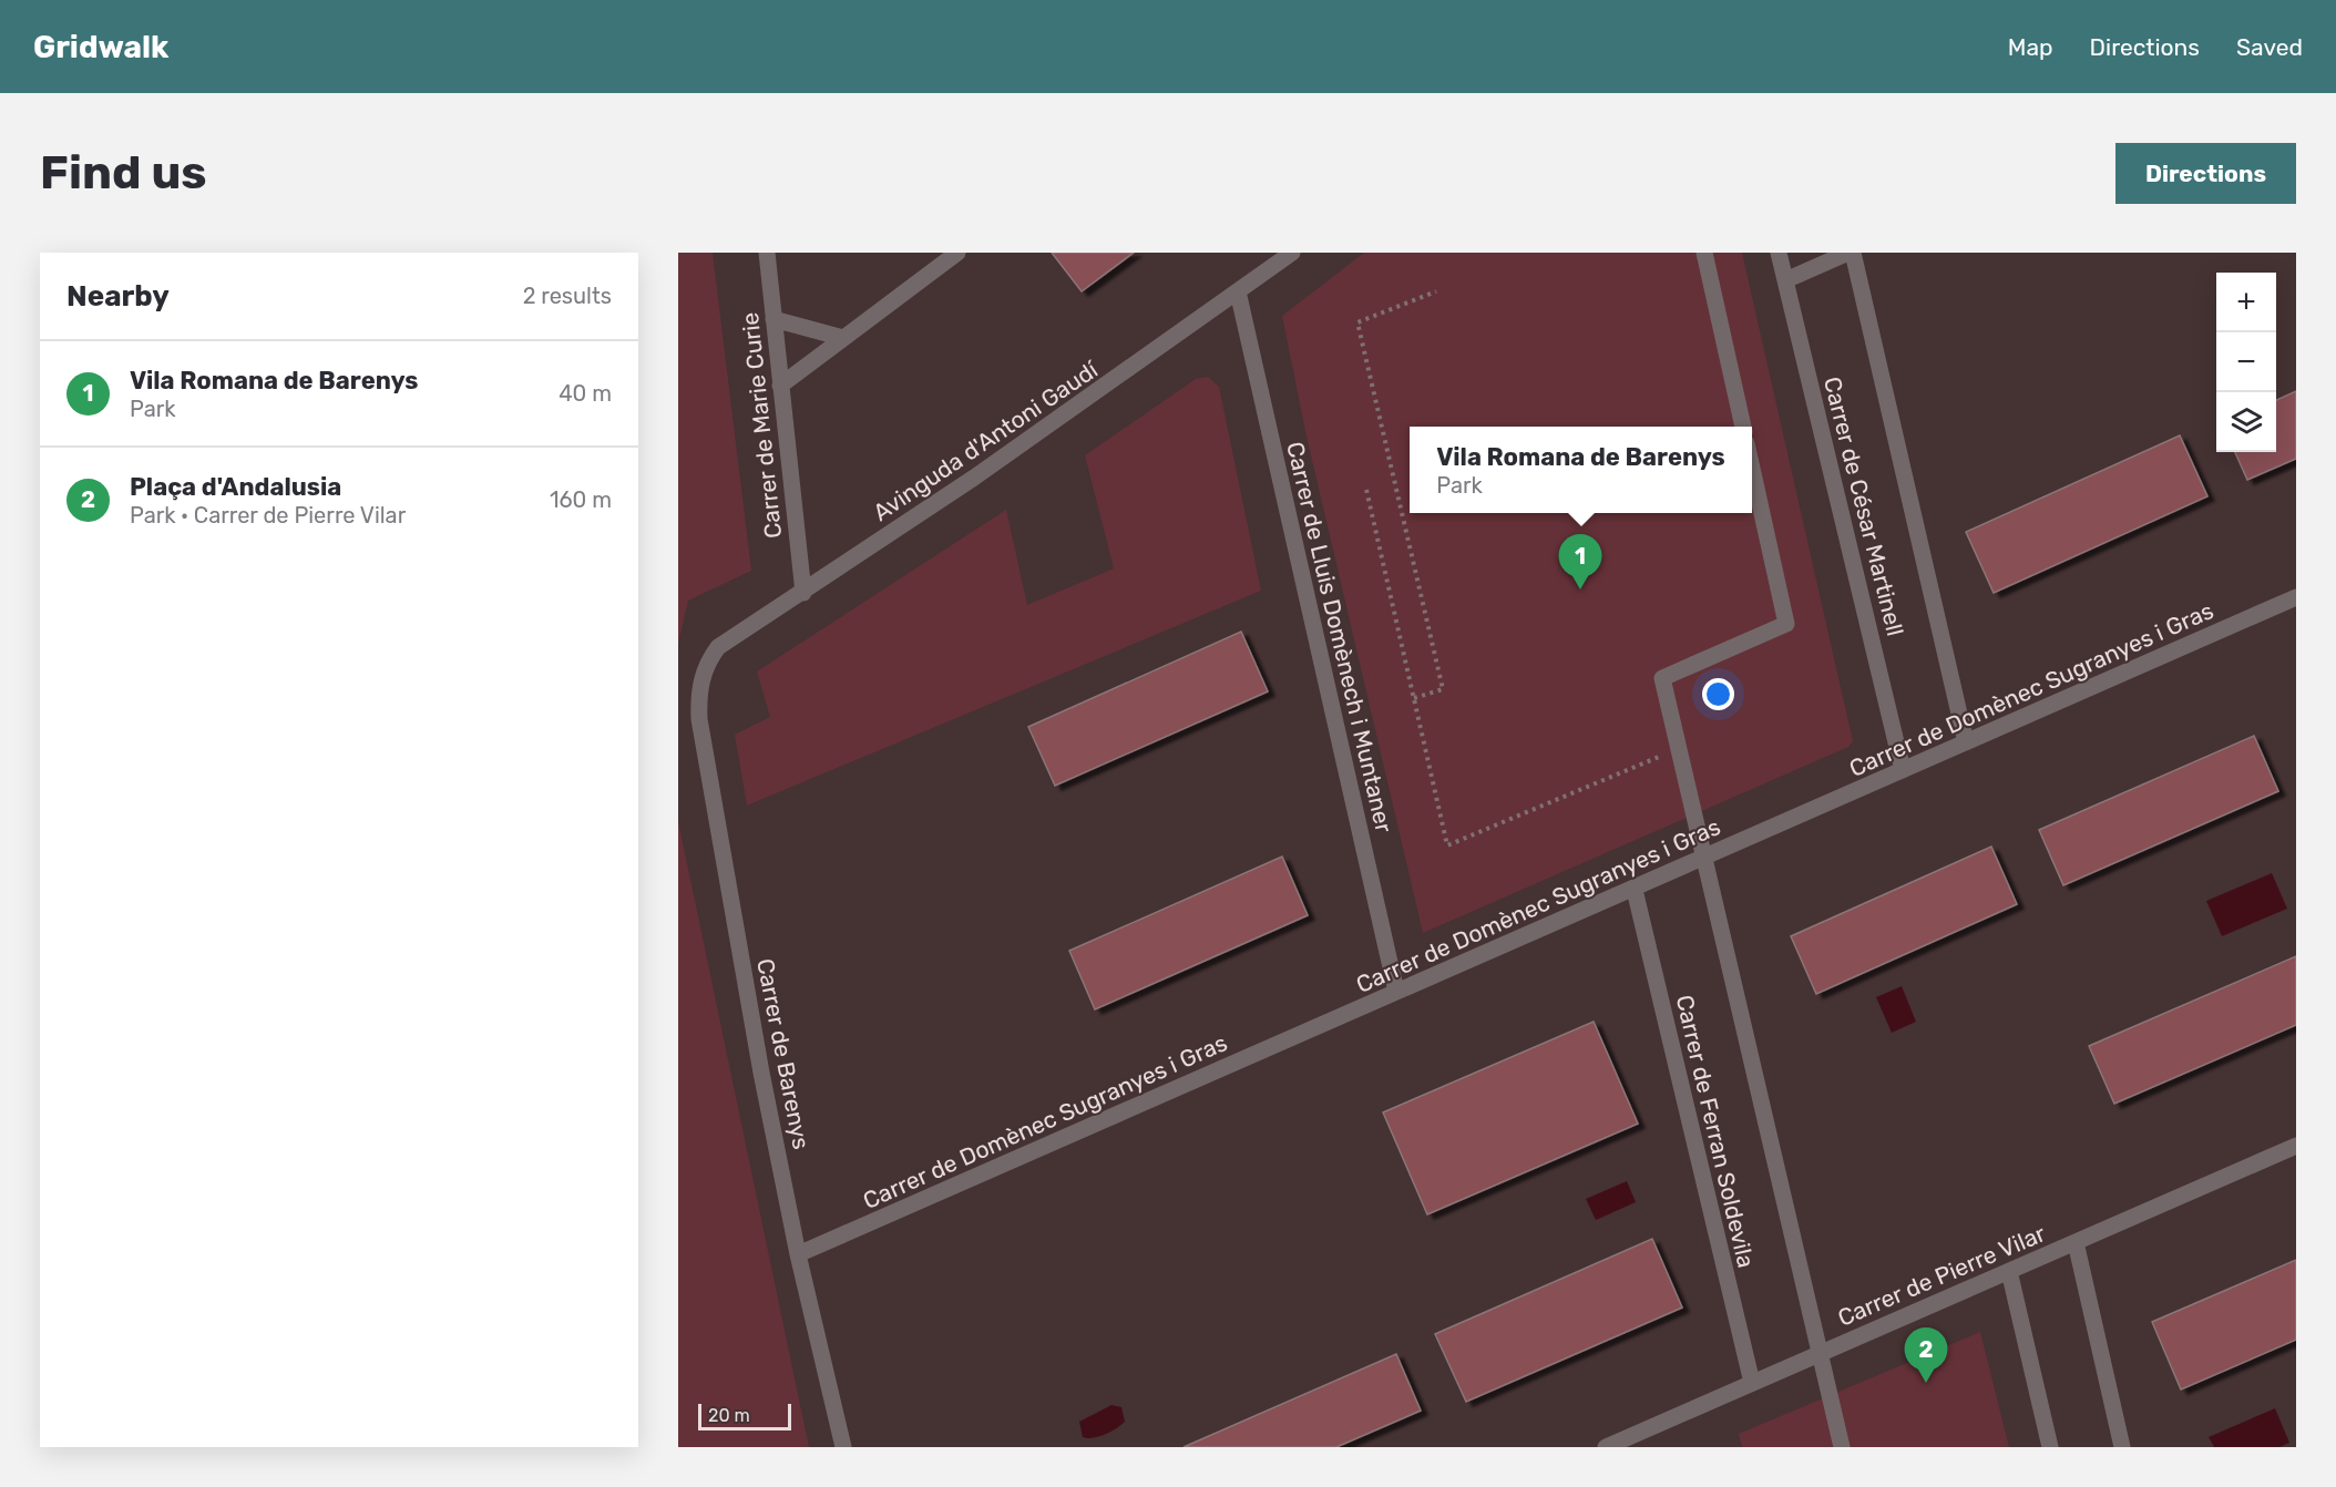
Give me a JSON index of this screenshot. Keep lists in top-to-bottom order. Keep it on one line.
{"streets":{"street":["Carrer de Marie Curie","Avinguda d'Antoni Gaudí","Carrer de César Martinell","Carrer de Lluis Domènech i Muntaner","Carrer de Domènec Sugranyes i Gras","Carrer de Barenys","Carrer de Ferran Soldevila","Carrer de Pierre Vilar"]},"crossings":[["Carrer de Marie Curie","Avinguda d'Antoni Gaudí"],["Avinguda d'Antoni Gaudí","Carrer de Lluis Domènech i Muntaner"],["Avinguda d'Antoni Gaudí","Carrer de Barenys"],["Carrer de César Martinell","Carrer de Domènec Sugranyes i Gras"],["Carrer de Lluis Domènech i Muntaner","Carrer de Domènec Sugranyes i Gras"],["Carrer de Domènec Sugranyes i Gras","Carrer de Barenys"],["Carrer de Domènec Sugranyes i Gras","Carrer de Ferran Soldevila"],["Carrer de Ferran Soldevila","Carrer de Pierre Vilar"]],"scale_bar":"20 m","page":{"header":"Gridwalk","nav":["Map","Directions","Saved"],"buttons":"Directions","title":"Find us","heading":["Nearby","2 results"],"map_buttons":["+","−"],"list":[{"mark":"1","name":"Vila Romana de Barenys","note":"Park","value":"40 m"},{"mark":"2","name":"Plaça d'Andalusia","note":"Park · Carrer de Pierre Vilar","value":"160 m"}],"popup":["Vila Romana de Barenys","Park"],"pins":["1","2"],"scale":"20 m"}}
